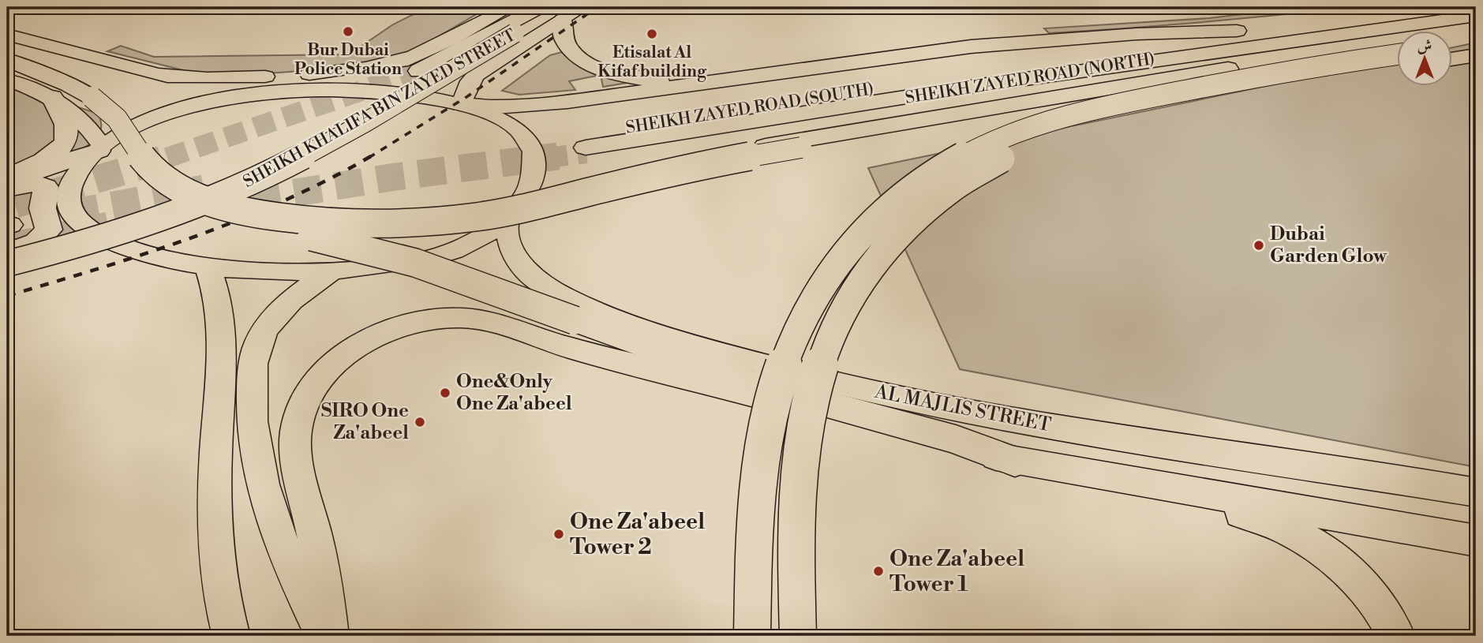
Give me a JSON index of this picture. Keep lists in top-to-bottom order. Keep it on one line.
{"streets":{"highway":["SHEIKH ZAYED ROAD (NORTH)","SHEIKH ZAYED ROAD (SOUTH)"],"main road":["SHEIKH KHALIFA BIN ZAYED STREET","AL MAJLIS STREET"]},"crossings":[["SHEIKH ZAYED ROAD (NORTH)","SHEIKH ZAYED ROAD (SOUTH)"]],"places":["Bur Dubai Police Station","Etisalat Al Kifaf building","Dubai Garden Glow","One&Only One Za'abeel","SIRO One Za'abeel","One Za'abeel Tower 2","One Za'abeel Tower 1"],"north":"top"}
